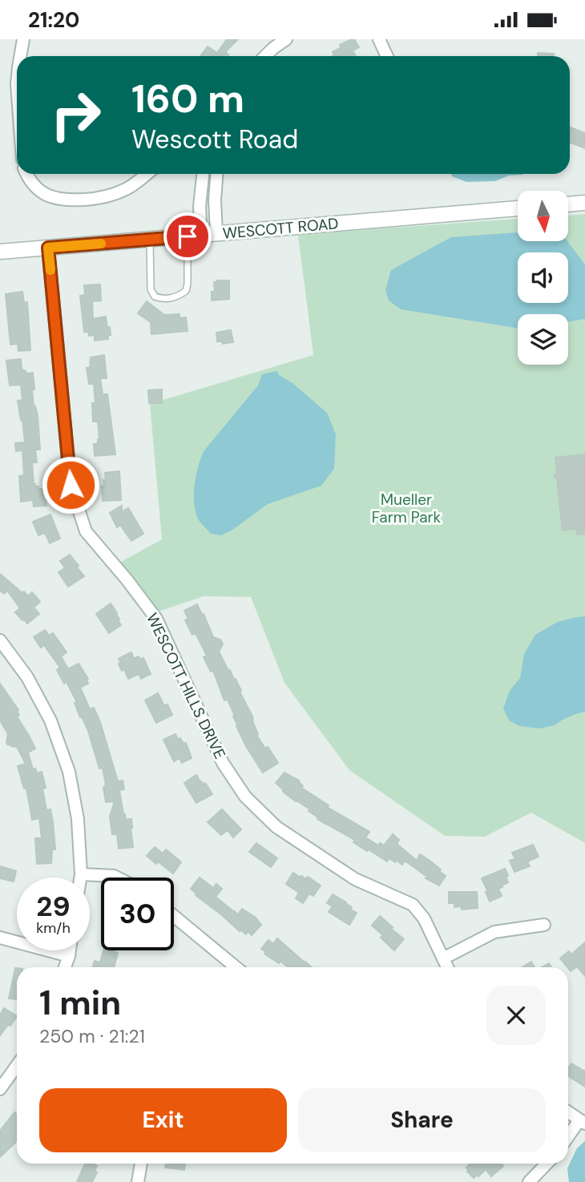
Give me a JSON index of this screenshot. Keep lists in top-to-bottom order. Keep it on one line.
{"streets":{"street":["WESCOTT ROAD","WESCOTT HILLS DRIVE"]},"crossings":[["WESCOTT ROAD","WESCOTT HILLS DRIVE"]],"parks":["Mueller Farm Park"],"north":"bottom","page":{"status":"21:20","turn":["160 m","Wescott Road"],"speed":"29 km/h","limit":"30","heading":["1 min","250 m · 21:21"],"buttons":["Exit","Share"]}}
